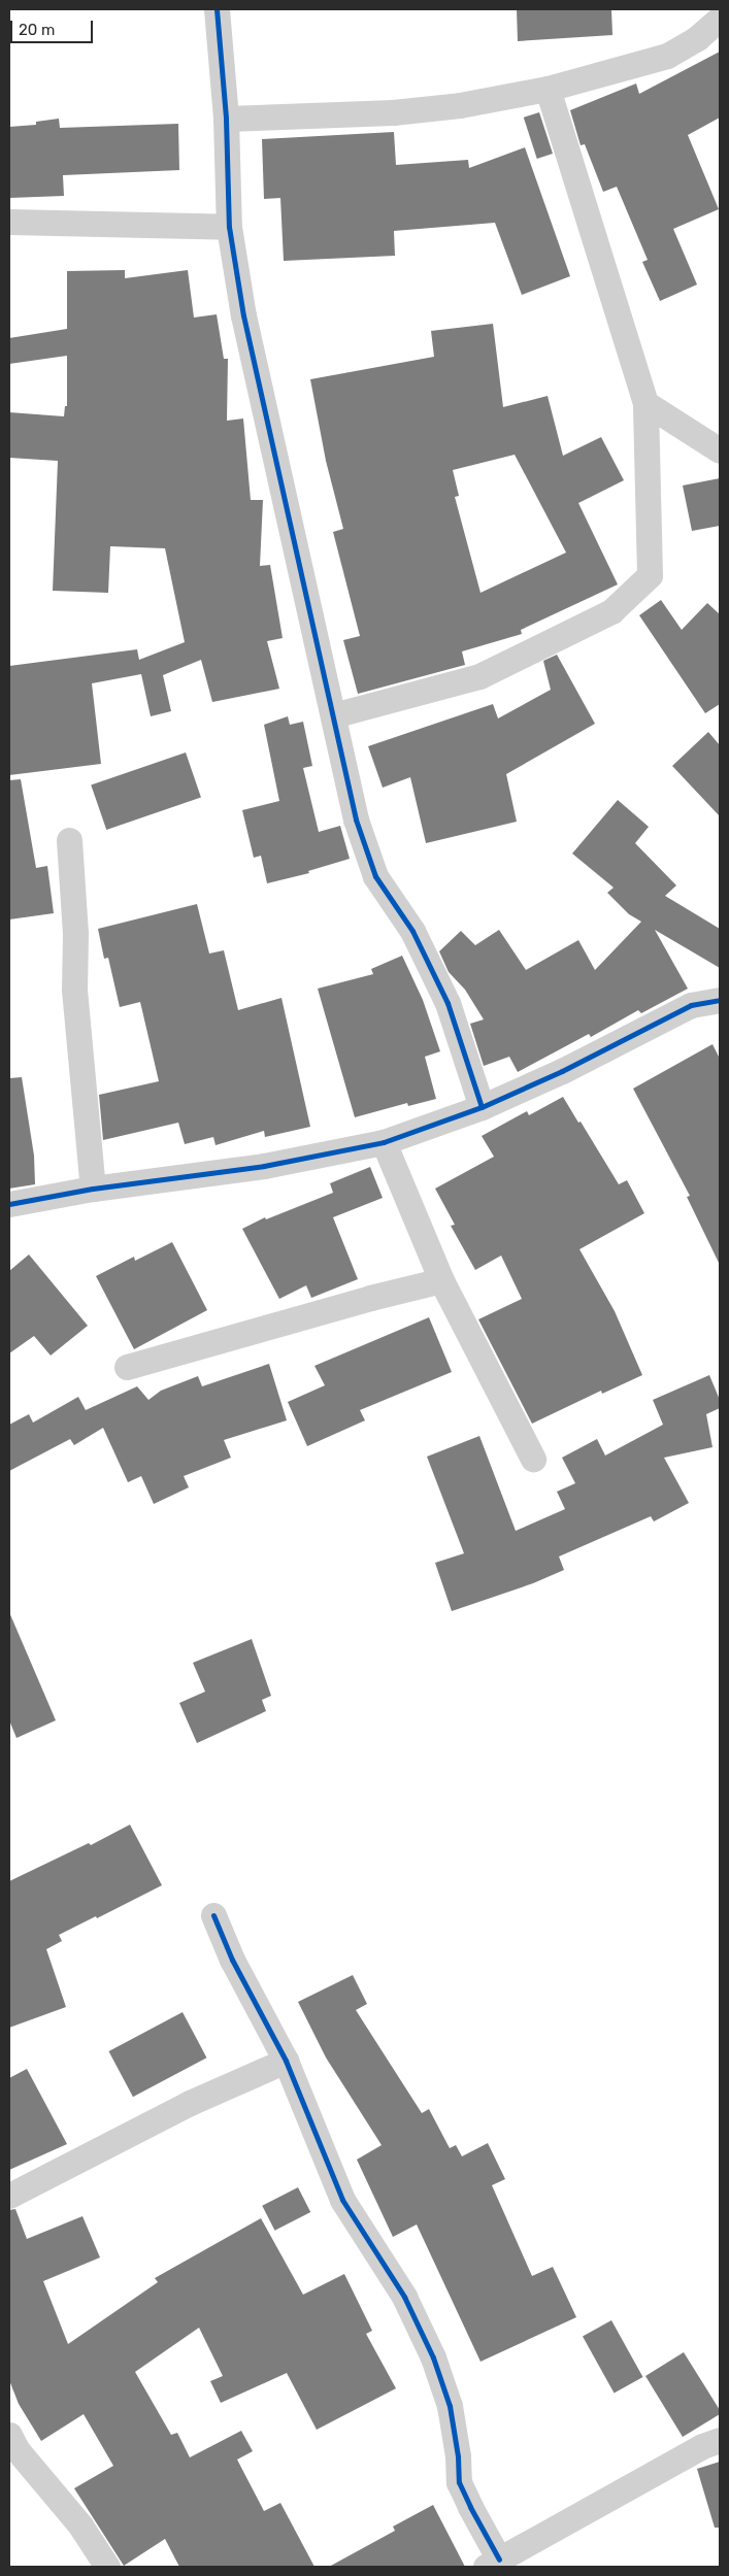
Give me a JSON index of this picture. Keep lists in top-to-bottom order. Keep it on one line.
{"scale_bar":"20 m"}
